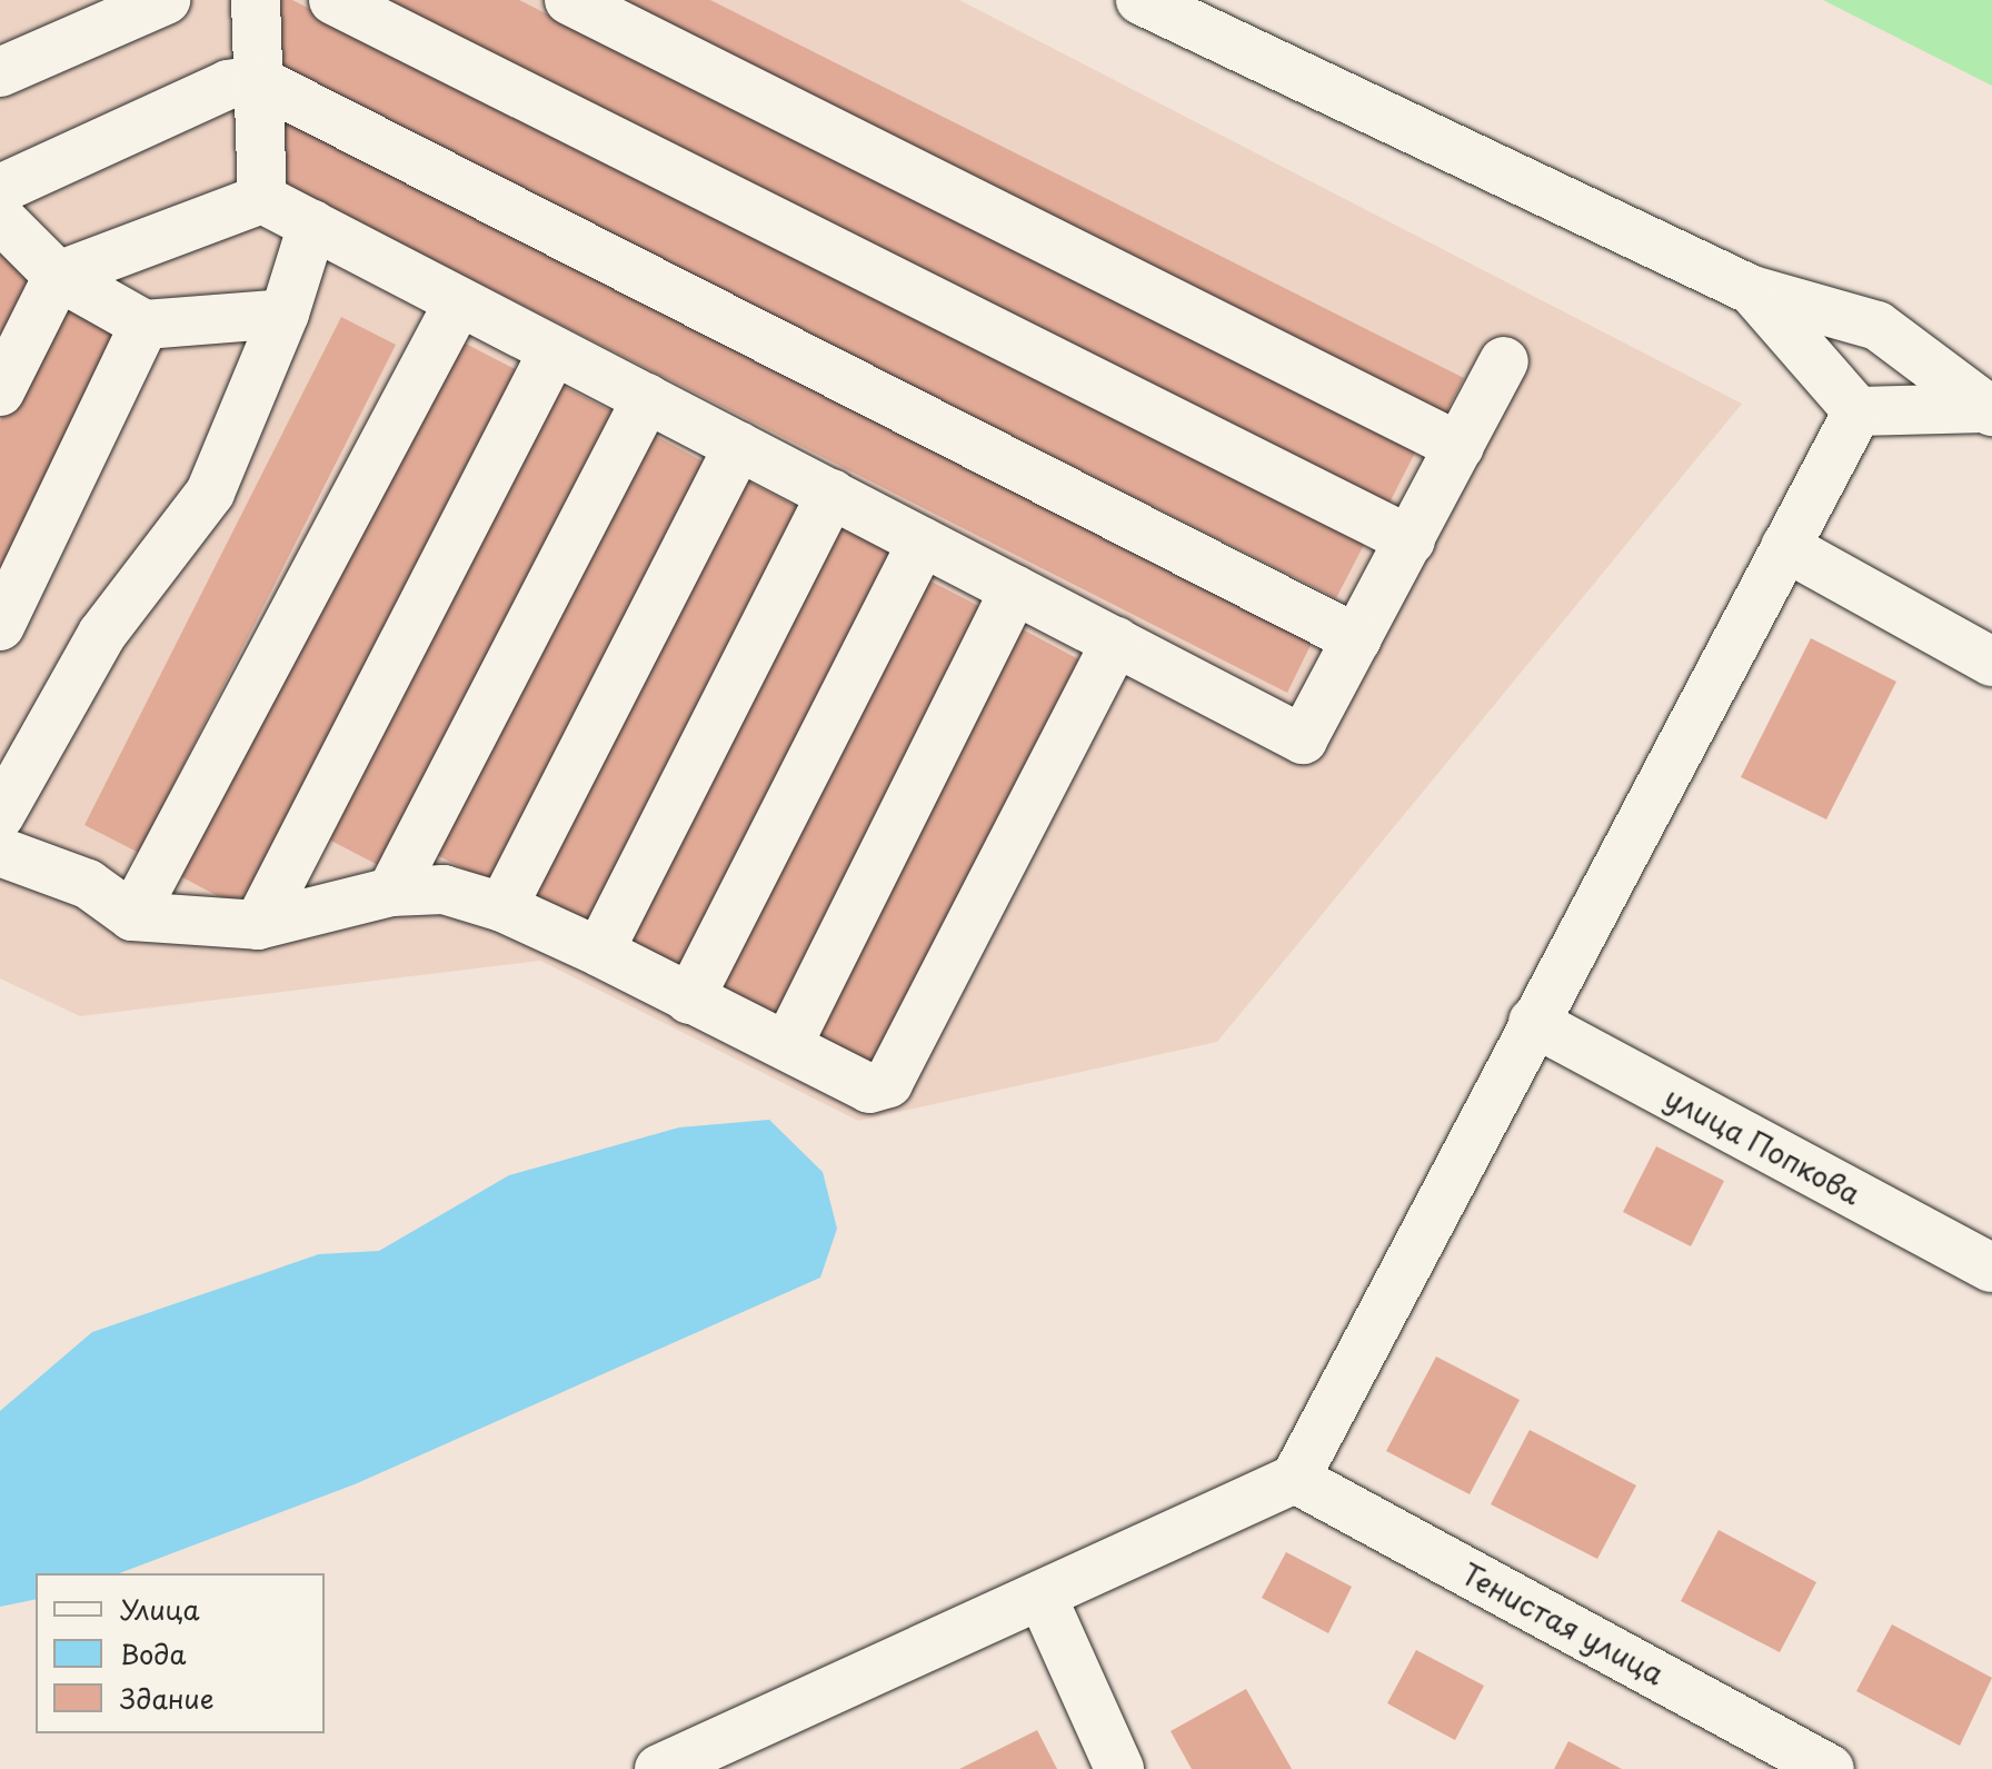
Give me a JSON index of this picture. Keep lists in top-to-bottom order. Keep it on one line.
{"streets":{"street":["улица Попкова","Тенистая улица"]},"legend":["Улица","Вода","Здание"]}
